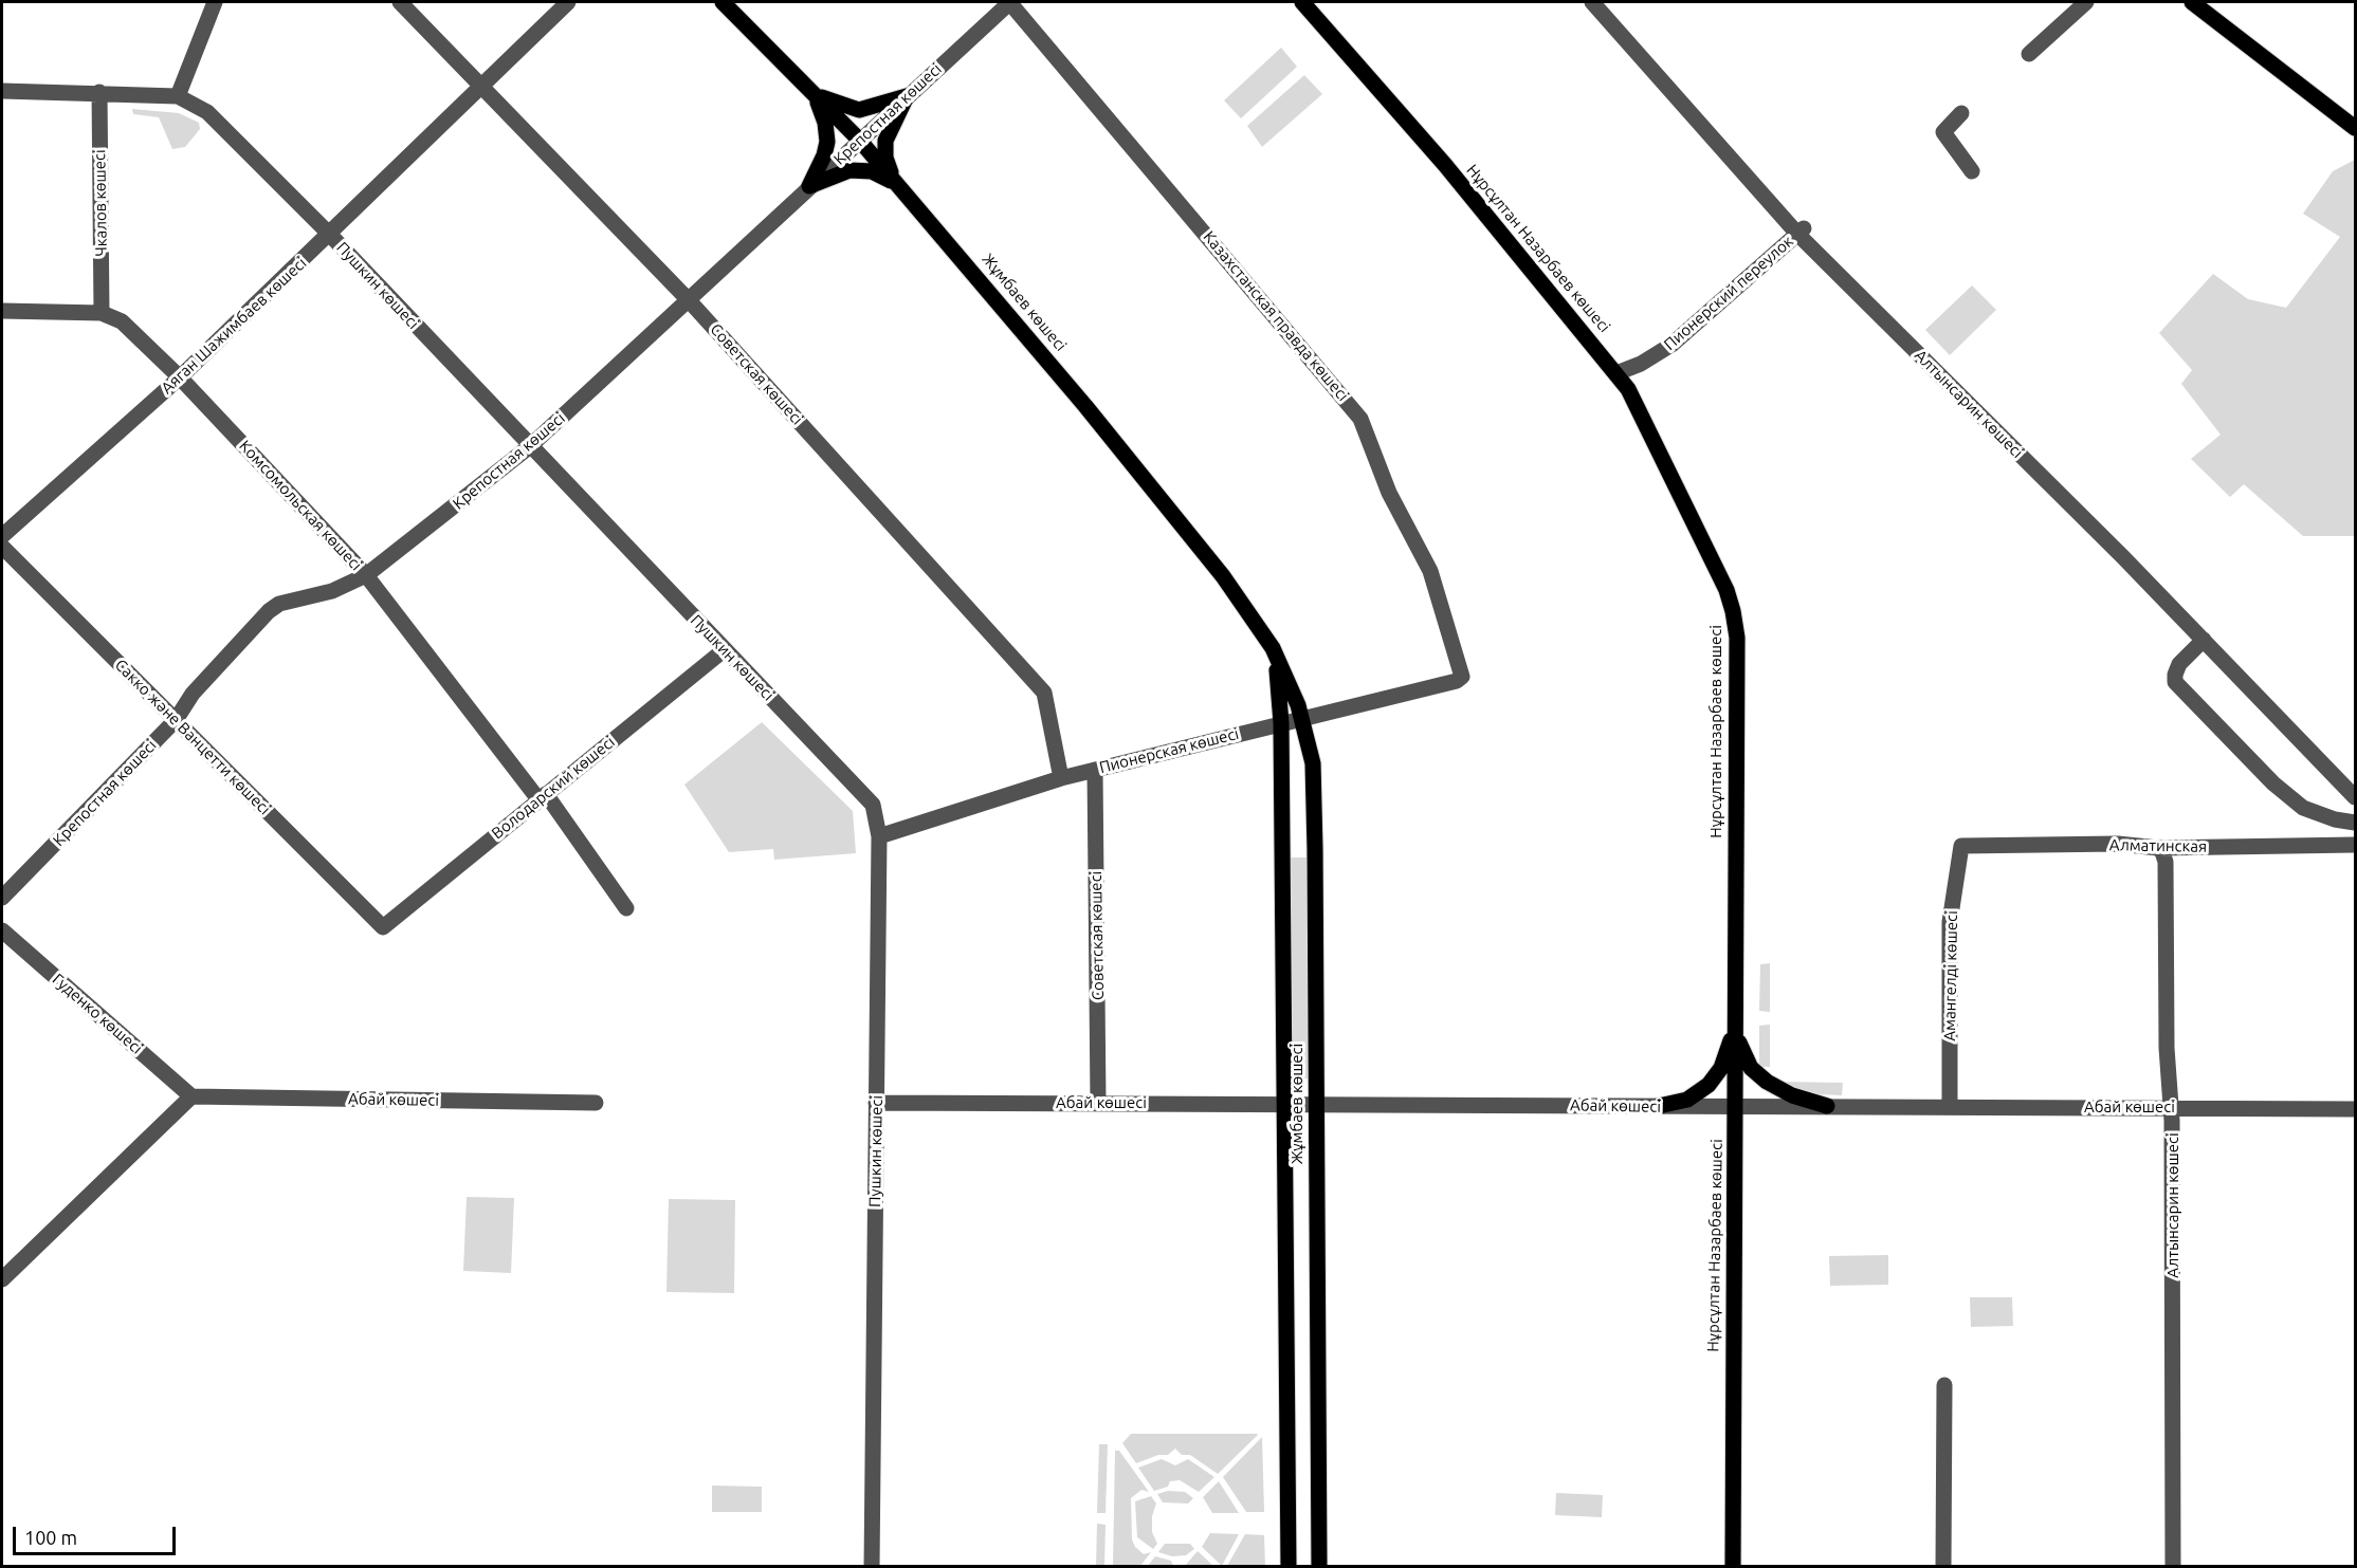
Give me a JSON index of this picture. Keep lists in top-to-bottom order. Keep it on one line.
{"streets":{"main road":["Нұрсұлтан Назарбаев көшесі","Жұмбаев көшесі"],"street":["Крепостная көшесі","Чкалов көшесі","Пушкин көшесі","Пионерский переулок","Казахстанская правда көшесі","Аяган Шажимбаев көшесі","Советская көшесі","Алтынсарин көшесі","Комсомольская көшесі","Сакко және Ванцетти көшесі","Пионерская көшесі","Володарский көшесі","Алматинская","Амангелді көшесі","Гуденко көшесі","Абай көшесі"]},"crossings":[["Крепостная көшесі","Пушкин көшесі"],["Крепостная көшесі","Жұмбаев көшесі"],["Крепостная көшесі","Казахстанская правда көшесі"],["Крепостная көшесі","Советская көшесі"],["Крепостная көшесі","Комсомольская көшесі"],["Крепостная көшесі","Сакко және Ванцетти көшесі"],["Чкалов көшесі","Пушкин көшесі"],["Чкалов көшесі","Комсомольская көшесі"],["Нұрсұлтан Назарбаев көшесі","Пионерский переулок"],["Нұрсұлтан Назарбаев көшесі","Абай көшесі"],["Пушкин көшесі","Аяган Шажимбаев көшесі"],["Пушкин көшесі","Пионерская көшесі"],["Пушкин көшесі","Володарский көшесі"],["Пушкин көшесі","Абай көшесі"],["Пионерский переулок","Алтынсарин көшесі"],["Жұмбаев көшесі","Пионерская көшесі"],["Жұмбаев көшесі","Абай көшесі"],["Казахстанская правда көшесі","Пионерская көшесі"],["Аяган Шажимбаев көшесі","Советская көшесі"],["Аяган Шажимбаев көшесі","Комсомольская көшесі"],["Советская көшесі","Пионерская көшесі"],["Советская көшесі","Абай көшесі"],["Алтынсарин көшесі","Алматинская"],["Алтынсарин көшесі","Абай көшесі"],["Комсомольская көшесі","Володарский көшесі"],["Сакко және Ванцетти көшесі","Володарский көшесі"],["Алматинская","Амангелді көшесі"],["Амангелді көшесі","Абай көшесі"],["Гуденко көшесі","Абай көшесі"]],"scale_bar":"100 m"}
